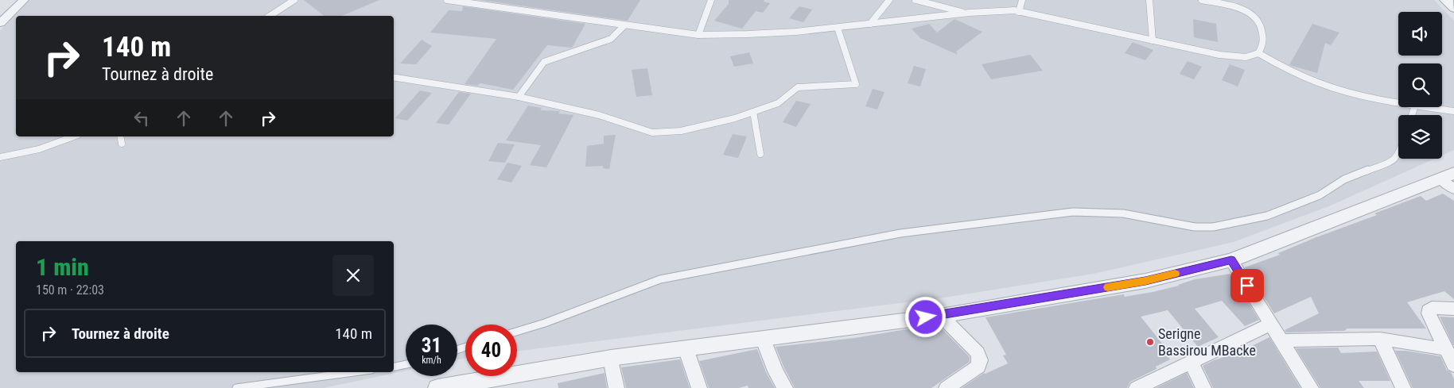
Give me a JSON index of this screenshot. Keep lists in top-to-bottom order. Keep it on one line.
{"places":["Serigne Bassirou MBacke"],"page":{"turn":["140 m","Tournez à droite"],"heading":["1 min","150 m · 22:03"],"list":[{"name":"Tournez à droite","value":"140 m"}],"speed":"31 km/h","limit":"40"}}
